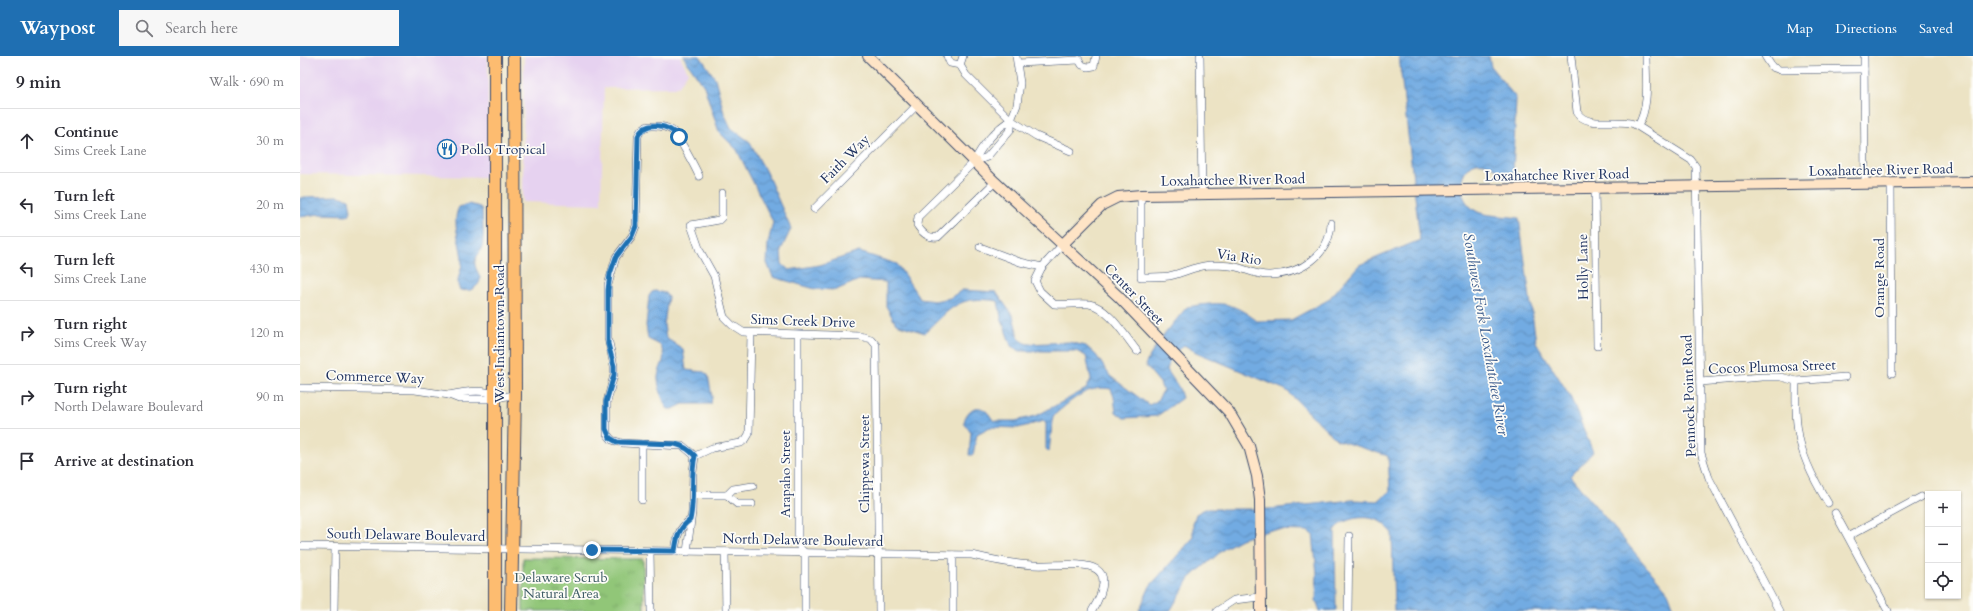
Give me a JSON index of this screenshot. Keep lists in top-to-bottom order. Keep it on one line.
{"streets":{"main road":["West Indiantown Road"],"street":["Faith Way","Loxahatchee River Road","Via Rio","Holly Lane","Orange Road","Center Street","Sims Creek Drive","Cocos Plumosa Street","Commerce Way","Pennock Point Road","Chippewa Street","Arapaho Street","South Delaware Boulevard","North Delaware Boulevard"]},"crossings":[["Faith Way","Center Street"],["Loxahatchee River Road","Via Rio"],["Loxahatchee River Road","Holly Lane"],["Loxahatchee River Road","Orange Road"],["Loxahatchee River Road","Center Street"],["Loxahatchee River Road","Pennock Point Road"],["Sims Creek Drive","Chippewa Street"],["Sims Creek Drive","Arapaho Street"],["West Indiantown Road","Commerce Way"],["West Indiantown Road","South Delaware Boulevard"],["West Indiantown Road","North Delaware Boulevard"],["Cocos Plumosa Street","Pennock Point Road"],["Chippewa Street","North Delaware Boulevard"],["Arapaho Street","North Delaware Boulevard"],["South Delaware Boulevard","North Delaware Boulevard"]],"water":["Southwest Fork Loxahatchee River"],"parks":["Delaware Scrub Natural Area"],"places":{"restaurant":["Pollo Tropical"]},"page":{"header":"Waypost","search":"Search here","nav":["Map","Directions","Saved"],"heading":["9 min","Walk · 690 m"],"list":[["Continue","Sims Creek Lane","30 m"],["Turn left","Sims Creek Lane","20 m"],["Turn left","Sims Creek Lane","430 m"],["Turn right","Sims Creek Way","120 m"],["Turn right","North Delaware Boulevard","90 m"],"Arrive at destination"],"map_buttons":["+","−"]}}
